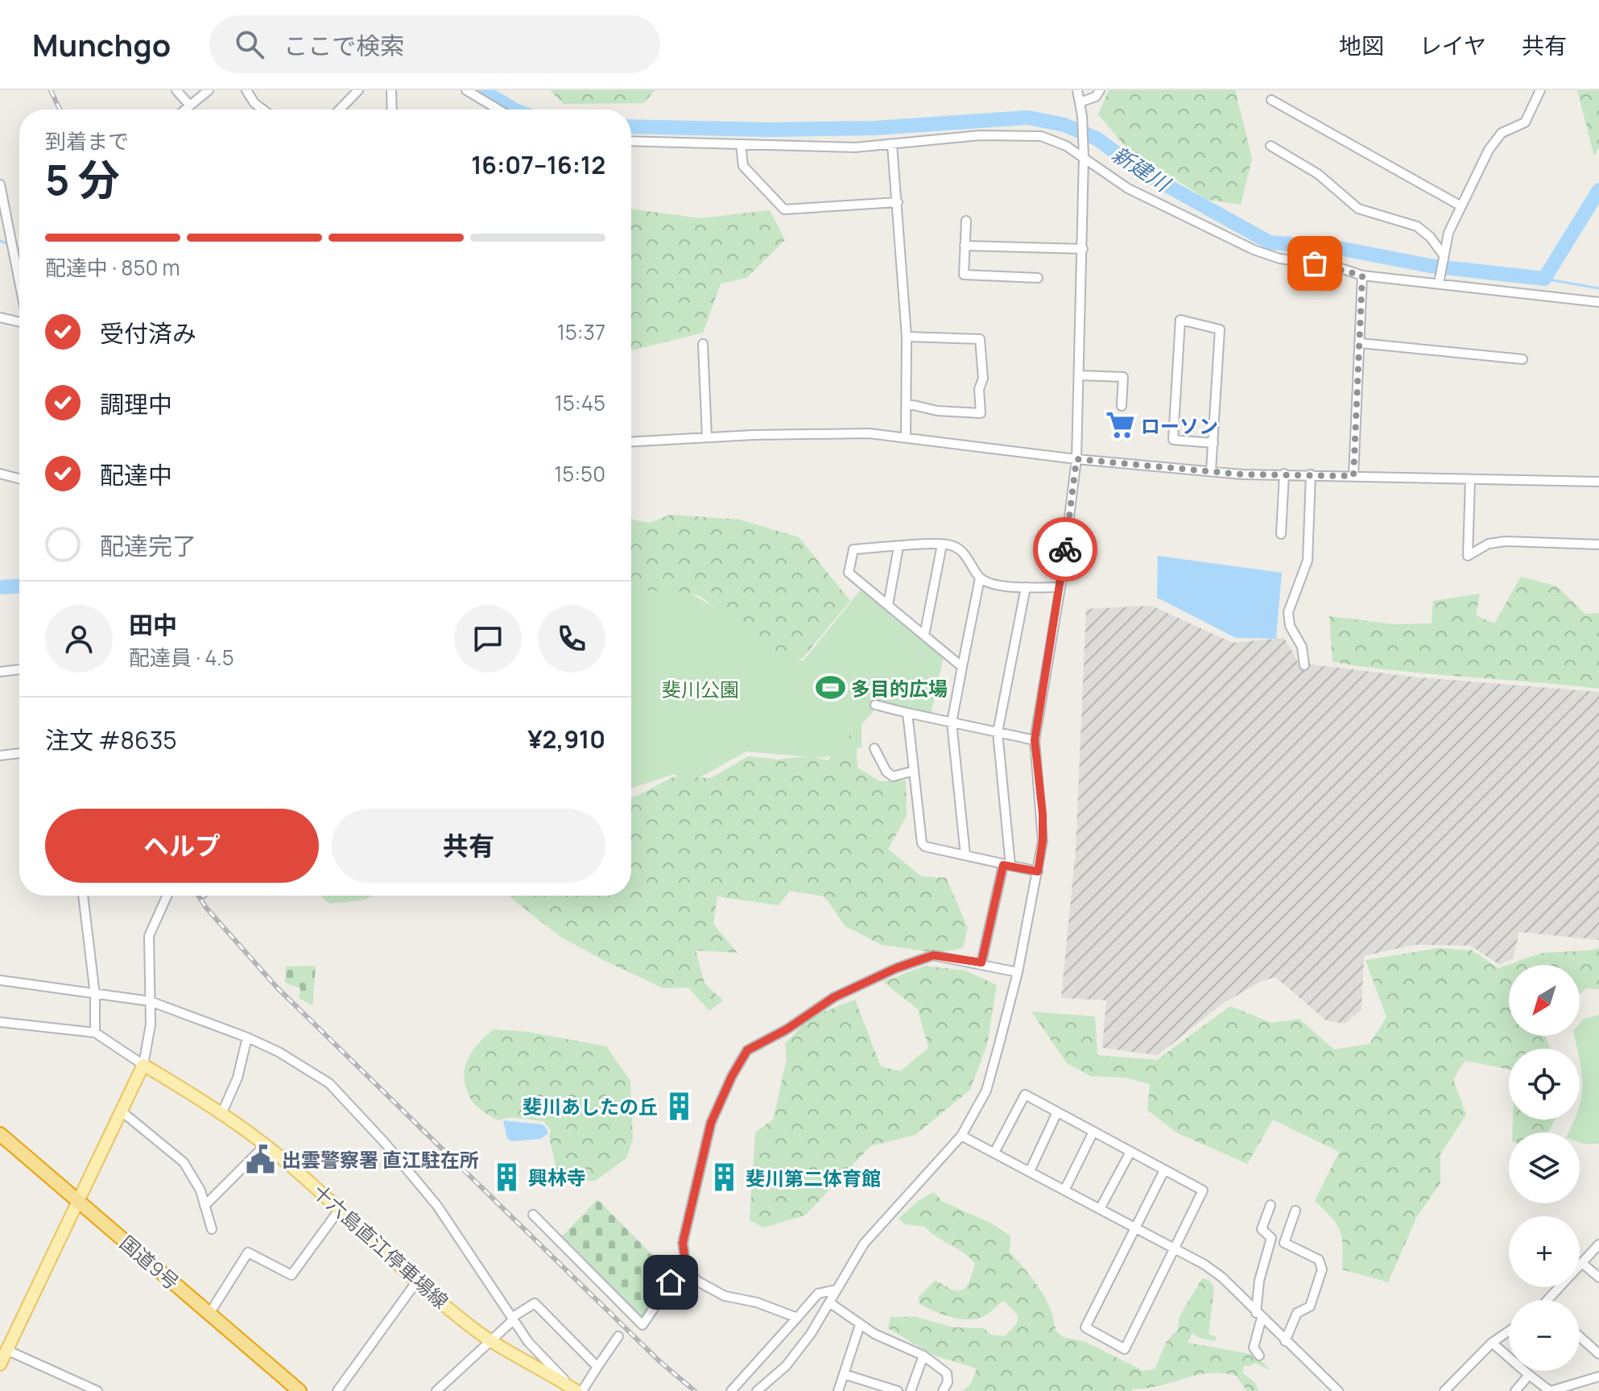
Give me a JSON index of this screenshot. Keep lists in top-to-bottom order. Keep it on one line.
{"streets":{"highway":["国道9号"],"main road":["十六島直江停車場線"]},"water":["新建川"],"parks":["斐川公園"],"places":{"supermarket":["ローソン"],"sports":["多目的広場"],"building":["斐川あしたの丘","興林寺","斐川第二体育館"],"public building":["出雲警察署 直江駐在所"]},"north":"bottom left","page":{"header":"Munchgo","search":"ここで検索","nav":["地図","レイヤ","共有"],"heading":["5 分","到着まで","16:07–16:12"],"panel":["田中","配達員 · 4.5","注文 #8635","¥2,910"],"bar":"配達中 · 850 m","list":[["受付済み","15:37"],["調理中","15:45"],["配達中","15:50"],"配達完了"],"buttons":["ヘルプ","共有"],"map_buttons":["+","−"]}}
